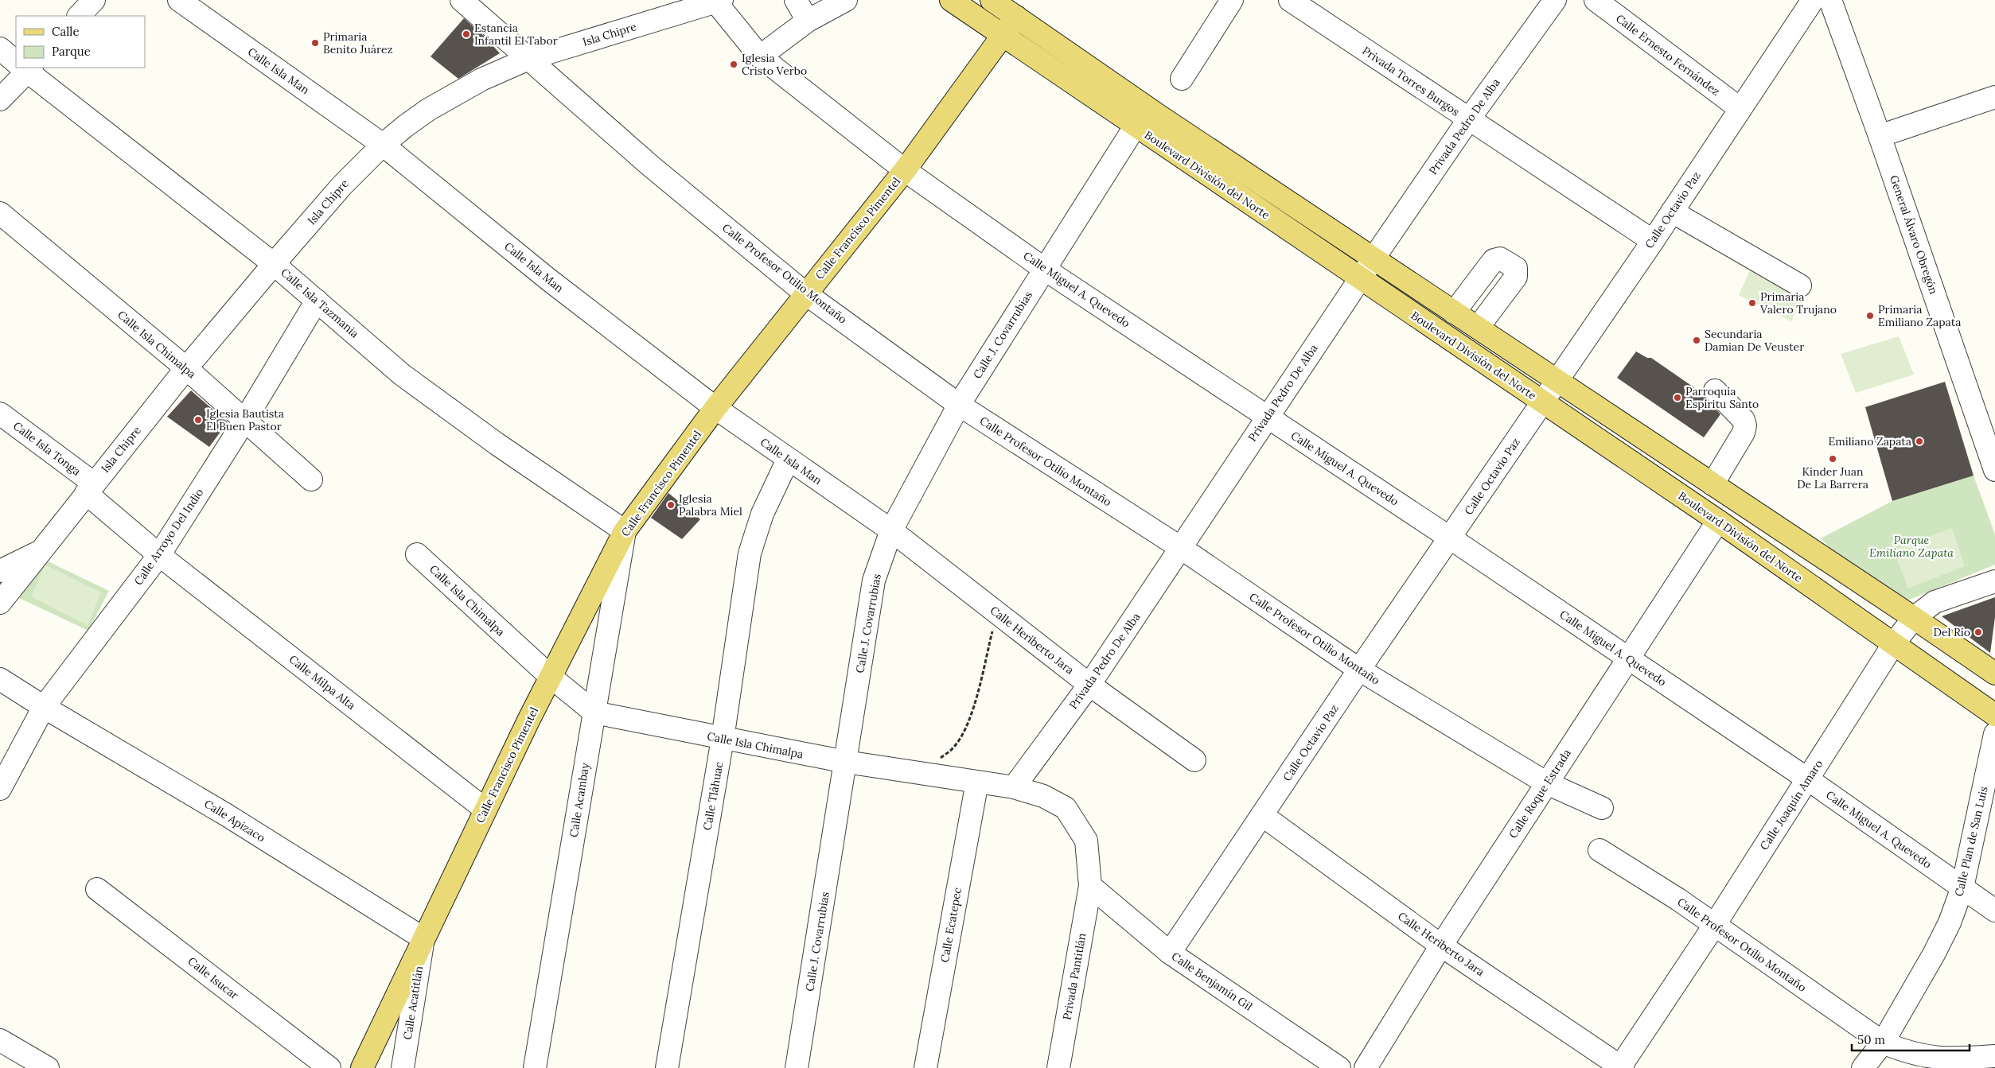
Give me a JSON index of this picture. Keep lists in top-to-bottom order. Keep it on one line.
{"streets":{"main road":["Boulevard División del Norte","Calle Francisco Pimentel"],"street":["Isla Chipre","Calle Ernesto Fernández","Calle Isla Man","Privada Torres Burgos","Privada Pedro De Alba","Calle Octavio Paz","General Álvaro Obregón","Calle Profesor Otilio Montaño","Calle Miguel A. Quevedo","Calle Isla Tazmania","Calle J. Covarrubias","Calle Isla Chimalpa","Calle Isla Tonga","Calle Arroyo Del Indio","Calle Heriberto Jara","Calle Milpa Alta","Calle Roque Estrada","Calle Tláhuac","Calle Acambay","Calle Joaquín Amaro","Calle Apizaco","Calle Plan de San Luis","Calle Ecatepec","Privada Pantitlán","Calle Isucar","Calle Benjamín Gil","Calle Acatitlán"]},"crossings":[["Isla Chipre","Calle Isla Man"],["Isla Chipre","Calle Profesor Otilio Montaño"],["Isla Chipre","Calle Miguel A. Quevedo"],["Isla Chipre","Calle Isla Tazmania"],["Isla Chipre","Calle Isla Chimalpa"],["Isla Chipre","Calle Isla Tonga"],["Calle Ernesto Fernández","Calle Octavio Paz"],["Calle Isla Man","Calle Francisco Pimentel"],["Calle Isla Man","Calle J. Covarrubias"],["Calle Isla Man","Calle Heriberto Jara"],["Calle Isla Man","Calle Tláhuac"],["Privada Torres Burgos","Privada Pedro De Alba"],["Privada Torres Burgos","Calle Octavio Paz"],["Privada Pedro De Alba","Boulevard División del Norte"],["Privada Pedro De Alba","Calle Profesor Otilio Montaño"],["Privada Pedro De Alba","Calle Miguel A. Quevedo"],["Privada Pedro De Alba","Calle Isla Chimalpa"],["Privada Pedro De Alba","Calle Heriberto Jara"],["Boulevard División del Norte","Calle Octavio Paz"],["Boulevard División del Norte","Calle Francisco Pimentel"],["Boulevard División del Norte","Calle J. Covarrubias"],["Boulevard División del Norte","Calle Roque Estrada"],["Boulevard División del Norte","Calle Joaquín Amaro"],["Calle Octavio Paz","Calle Profesor Otilio Montaño"],["Calle Octavio Paz","Calle Miguel A. Quevedo"],["Calle Octavio Paz","Calle Heriberto Jara"],["Calle Octavio Paz","Calle Benjamín Gil"],["Calle Francisco Pimentel","Calle Profesor Otilio Montaño"],["Calle Francisco Pimentel","Calle Miguel A. Quevedo"],["Calle Francisco Pimentel","Calle Isla Tazmania"],["Calle Francisco Pimentel","Calle Isla Chimalpa"],["Calle Francisco Pimentel","Calle Milpa Alta"],["Calle Francisco Pimentel","Calle Acambay"],["Calle Francisco Pimentel","Calle Apizaco"],["Calle Francisco Pimentel","Calle Acatitlán"],["Calle Profesor Otilio Montaño","Calle J. Covarrubias"],["Calle Profesor Otilio Montaño","Calle Roque Estrada"],["Calle Profesor Otilio Montaño","Calle Joaquín Amaro"],["Calle Profesor Otilio Montaño","Calle Plan de San Luis"],["Calle Miguel A. Quevedo","Calle J. Covarrubias"],["Calle Miguel A. Quevedo","Calle Roque Estrada"],["Calle Miguel A. Quevedo","Calle Joaquín Amaro"],["Calle Miguel A. Quevedo","Calle Plan de San Luis"],["Calle Isla Tazmania","Calle Arroyo Del Indio"],["Calle Isla Tazmania","Calle Acambay"],["Calle J. Covarrubias","Calle Isla Chimalpa"],["Calle J. Covarrubias","Calle Heriberto Jara"],["Calle Isla Chimalpa","Calle Arroyo Del Indio"],["Calle Isla Chimalpa","Calle Tláhuac"],["Calle Isla Chimalpa","Calle Acambay"],["Calle Isla Chimalpa","Calle Ecatepec"],["Calle Isla Chimalpa","Privada Pantitlán"],["Calle Isla Chimalpa","Calle Benjamín Gil"],["Calle Isla Tonga","Calle Arroyo Del Indio"],["Calle Isla Tonga","Calle Milpa Alta"],["Calle Arroyo Del Indio","Calle Milpa Alta"],["Calle Arroyo Del Indio","Calle Apizaco"],["Calle Heriberto Jara","Calle Roque Estrada"],["Calle Heriberto Jara","Calle Joaquín Amaro"],["Calle Apizaco","Calle Acatitlán"],["Privada Pantitlán","Calle Benjamín Gil"]],"parks":["Parque Emiliano Zapata"],"places":["Estancia Infantil El Tabor","Primaria Benito Juárez","Iglesia Cristo Verbo","Primaria Valero Trujano","Primaria Emiliano Zapata","Secundaria Damian De Veuster","Parroquia Espiritu Santo","Iglesia Bautista El Buen Pastor","Emiliano Zapata","Kinder Juan De La Barrera","Iglesia Palabra Miel","Del Rio"],"legend":["Calle","Parque"],"scale_bar":"50 m"}
